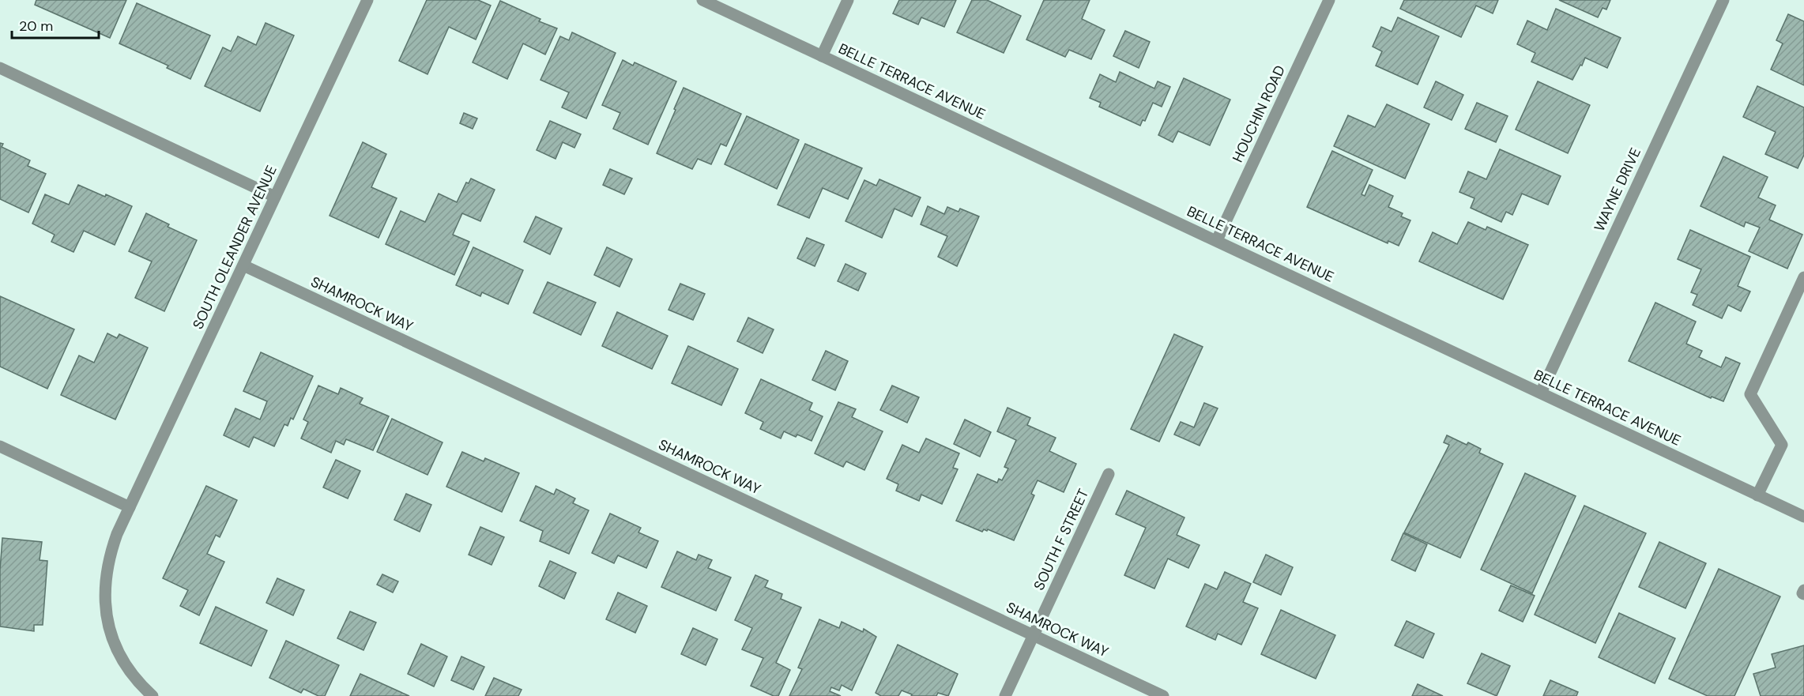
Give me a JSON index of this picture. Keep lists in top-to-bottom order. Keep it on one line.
{"streets":{"street":["BELLE TERRACE AVENUE","HOUCHIN ROAD","WAYNE DRIVE","SOUTH OLEANDER AVENUE","SHAMROCK WAY","SOUTH F STREET"]},"crossings":[["BELLE TERRACE AVENUE","HOUCHIN ROAD"],["BELLE TERRACE AVENUE","WAYNE DRIVE"],["SOUTH OLEANDER AVENUE","SHAMROCK WAY"],["SHAMROCK WAY","SOUTH F STREET"]],"scale_bar":"20 m"}
